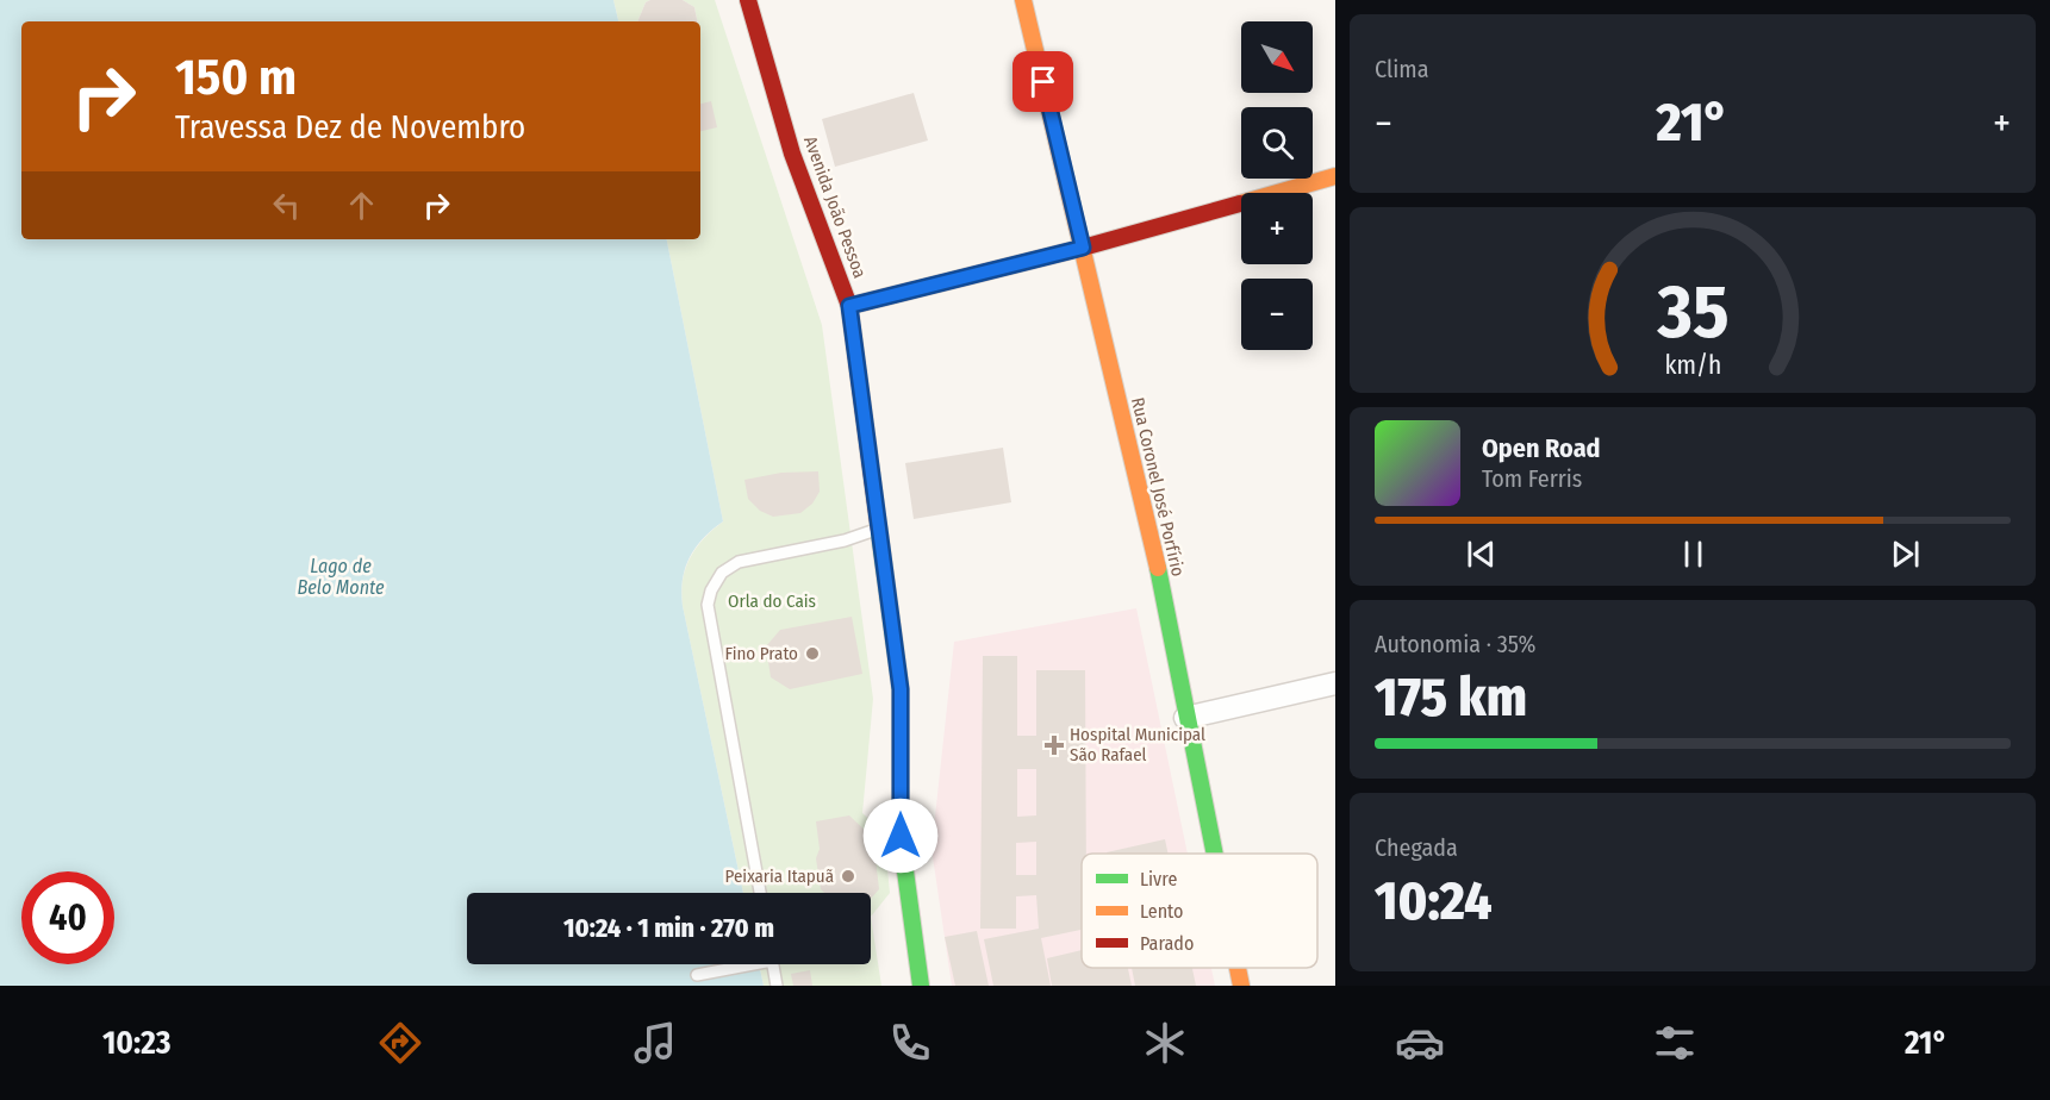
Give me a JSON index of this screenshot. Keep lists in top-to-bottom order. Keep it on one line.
{"streets":{"street":["Avenida João Pessoa","Rua Coronel José Porfírio"]},"water":["Lago de Belo Monte"],"parks":["Orla do Cais"],"places":{"other":["Fino Prato","Peixaria Itapuã"],"health":["Hospital Municipal São Rafael"]},"legend":["Livre","Lento","Parado"],"north":"bottom right","page":{"tile":["Clima",["Autonomia · 35%","175 km"],["Chegada","10:24"]],"map_buttons":["+","−"],"turn":["150 m","Travessa Dez de Novembro"],"heat":["−","21°","+"],"song":["Open Road","Tom Ferris"],"limit":"40","trip":"10:24 · 1 min · 270 m","tabs":["10:23","21°"],"gauge":["35","km/h"]}}
